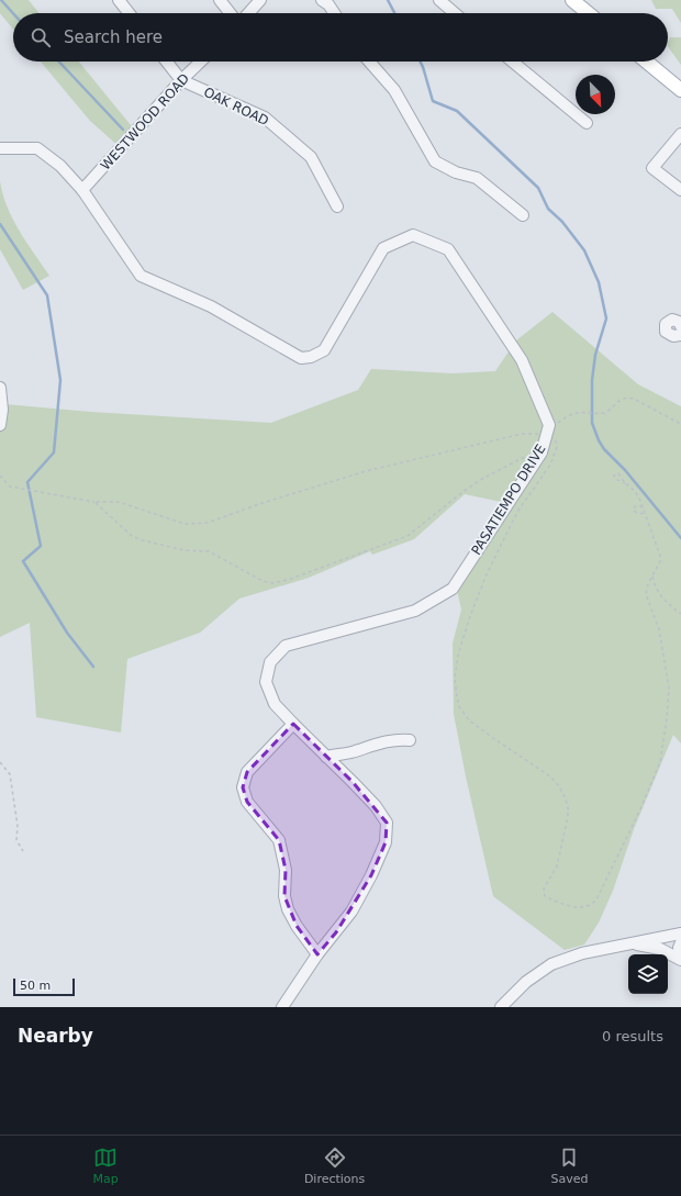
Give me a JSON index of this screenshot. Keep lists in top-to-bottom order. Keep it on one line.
{"streets":{"street":["OAK ROAD","WESTWOOD ROAD","PASATIEMPO DRIVE"]},"crossings":[["OAK ROAD","WESTWOOD ROAD"],["WESTWOOD ROAD","PASATIEMPO DRIVE"]],"scale_bar":"50 m","north":"bottom right","page":{"search":"Search here","scale":"50 m","heading":["Nearby","0 results"],"nav":["Map","Directions","Saved"]}}
